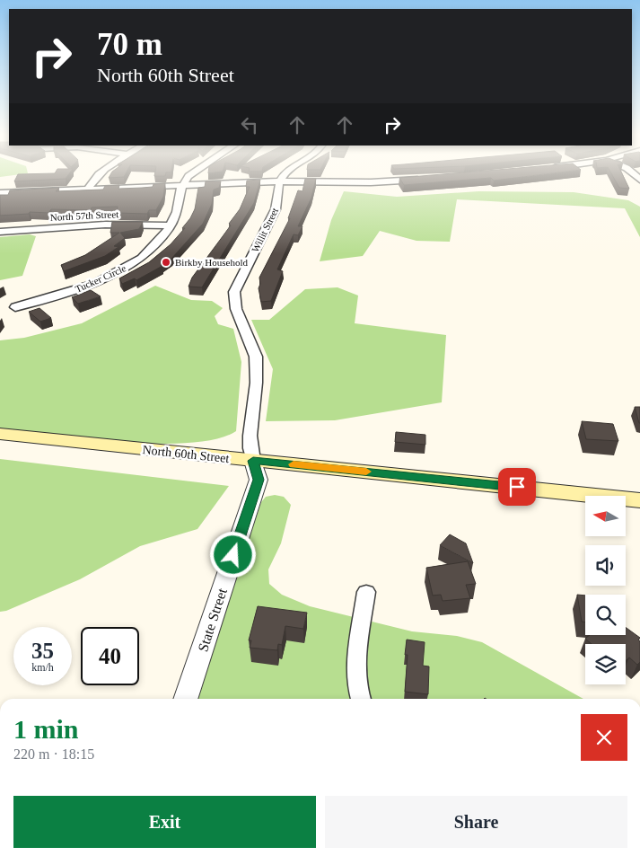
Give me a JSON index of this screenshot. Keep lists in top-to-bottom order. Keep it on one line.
{"streets":{"main road":["North 60th Street"],"street":["North 57th Street","Willit Street","Tucker Circle","State Street"]},"crossings":[["North 57th Street","Tucker Circle"],["Willit Street","North 60th Street"],["Willit Street","State Street"],["North 60th Street","State Street"]],"places":["Birkby Household"],"north":"left","page":{"turn":["70 m","North 60th Street"],"speed":"35 km/h","limit":"40","heading":["1 min","220 m · 18:15"],"buttons":["Exit","Share"]}}
